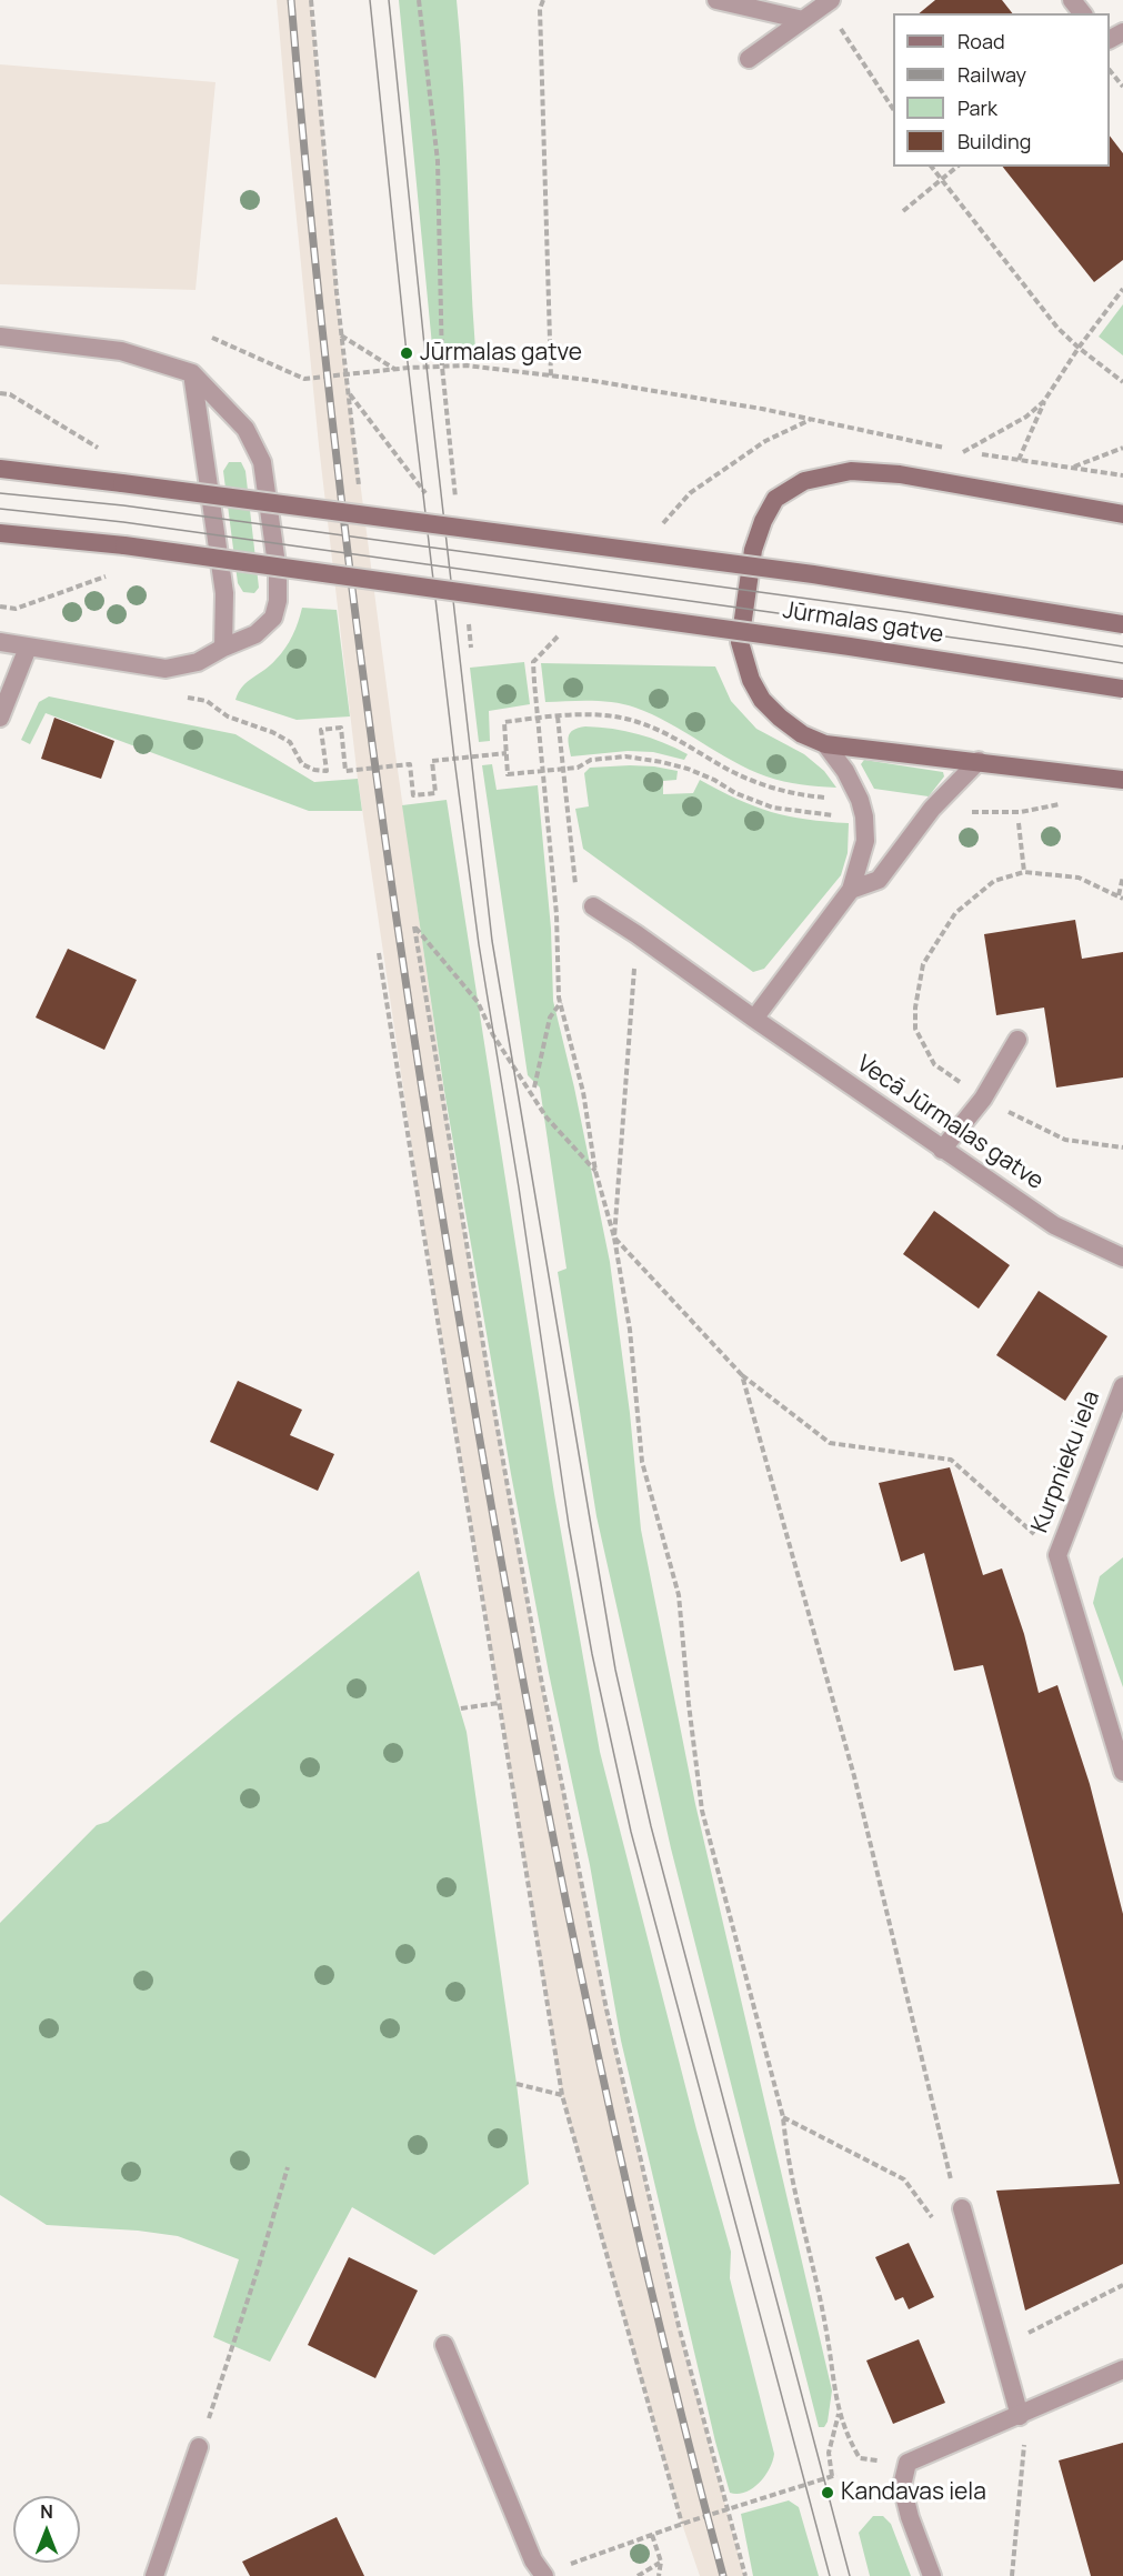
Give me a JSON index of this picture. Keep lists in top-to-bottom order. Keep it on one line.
{"streets":{"main road":["Jūrmalas gatve"],"street":["Vecā Jūrmalas gatve","Kurpnieku iela"]},"places":["Jūrmalas gatve","Kandavas iela"],"legend":["Road","Railway","Park","Building"],"north":"top"}
